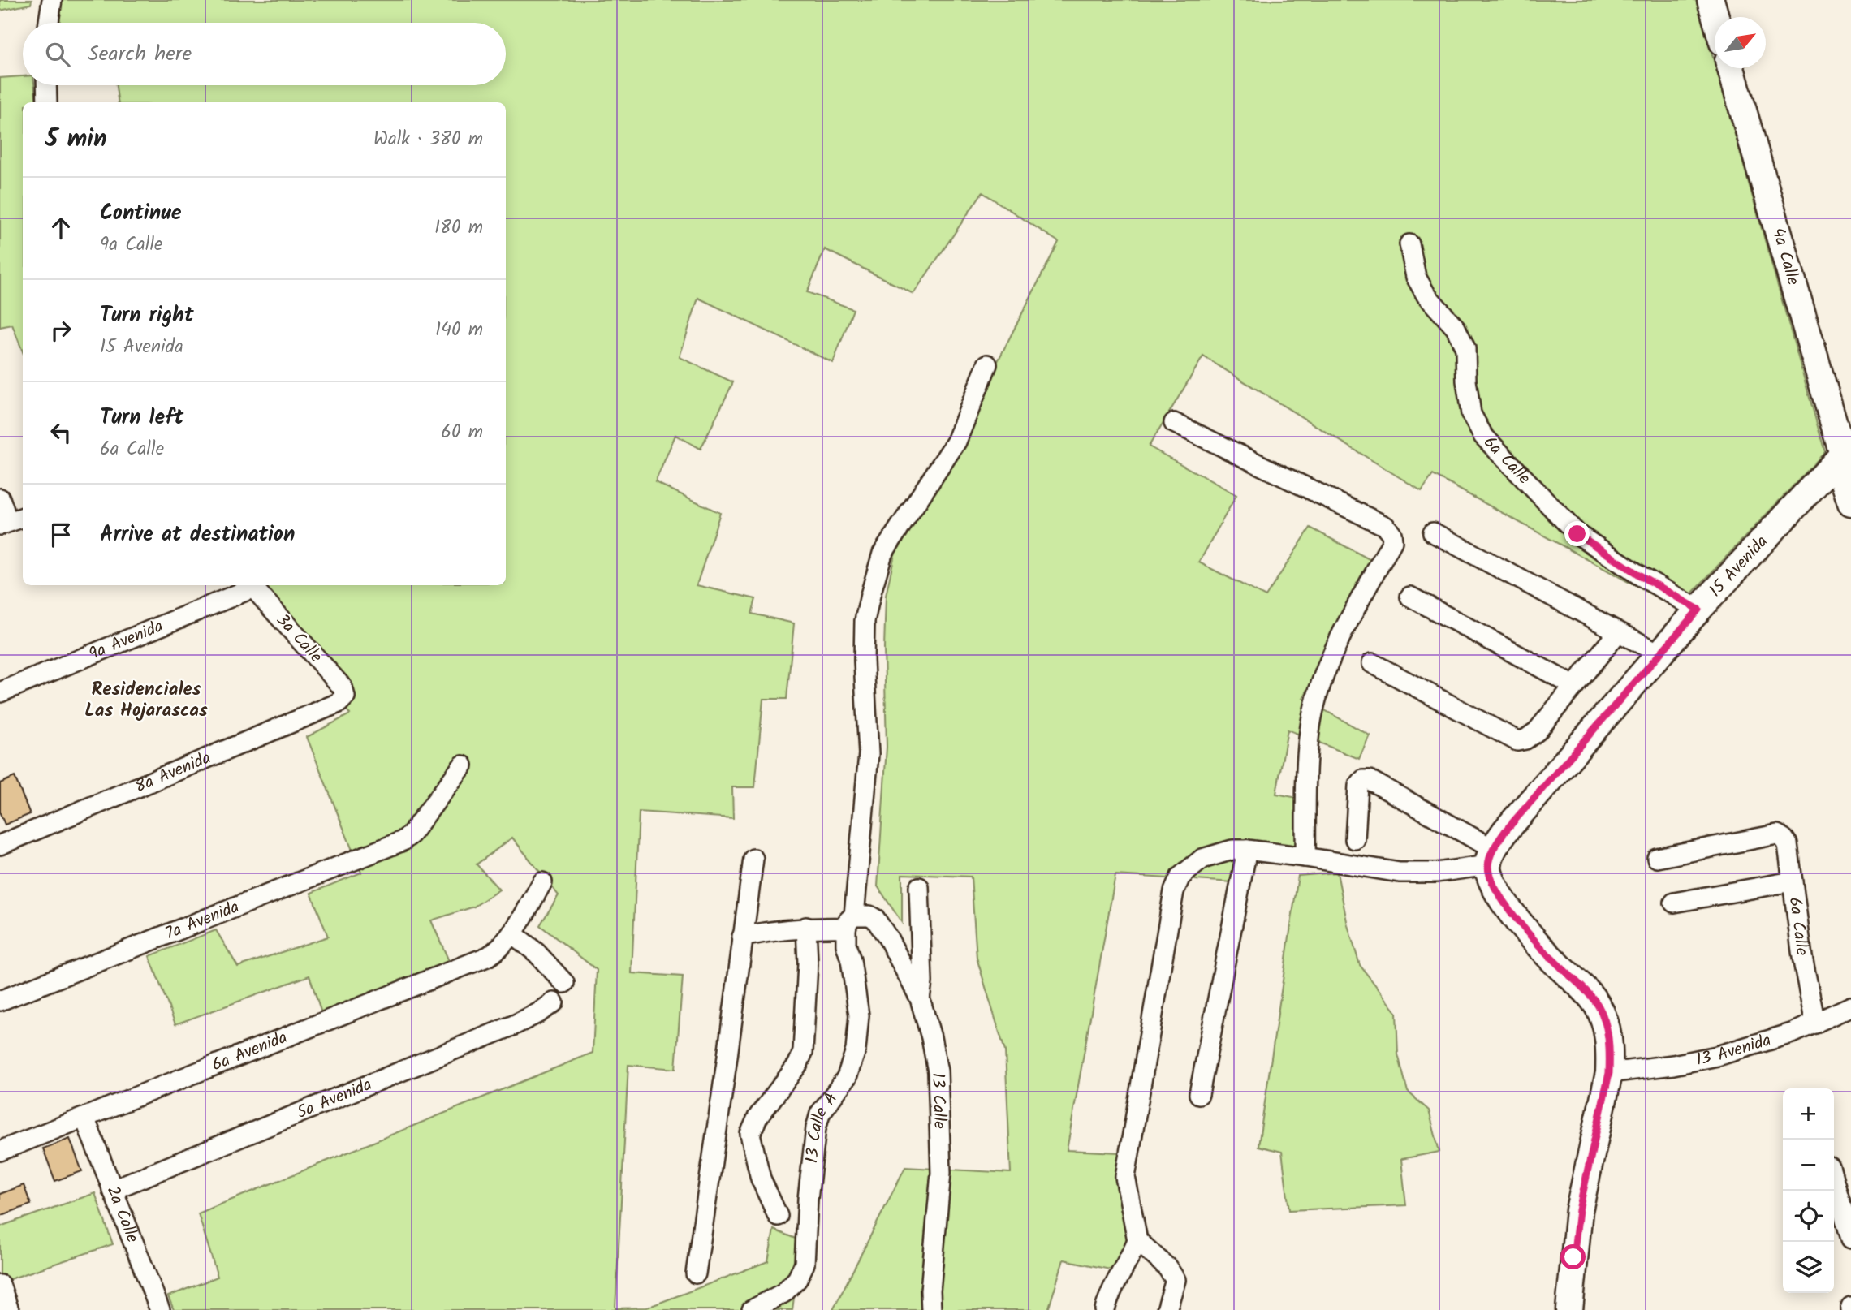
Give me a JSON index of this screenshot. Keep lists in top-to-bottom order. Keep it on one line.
{"streets":{"street":["4a Calle","6a Calle","15 Avenida","3a Calle","9a Avenida","8a Avenida","7a Avenida","13 Avenida","6a Avenida","5a Avenida","13 Calle","13 Calle A","2a Calle"]},"crossings":[["4a Calle","15 Avenida"],["6a Calle","15 Avenida"],["6a Calle","13 Avenida"],["3a Calle","9a Avenida"],["3a Calle","8a Avenida"],["6a Avenida","2a Calle"],["5a Avenida","2a Calle"],["13 Calle","13 Calle A"]],"districts":["Residenciales Las Hojarascas"],"north":"top right","page":{"search":"Search here","heading":["5 min","Walk · 380 m"],"list":[["Continue","9a Calle","180 m"],["Turn right","15 Avenida","140 m"],["Turn left","6a Calle","60 m"],"Arrive at destination"],"map_buttons":["+","−"]}}
